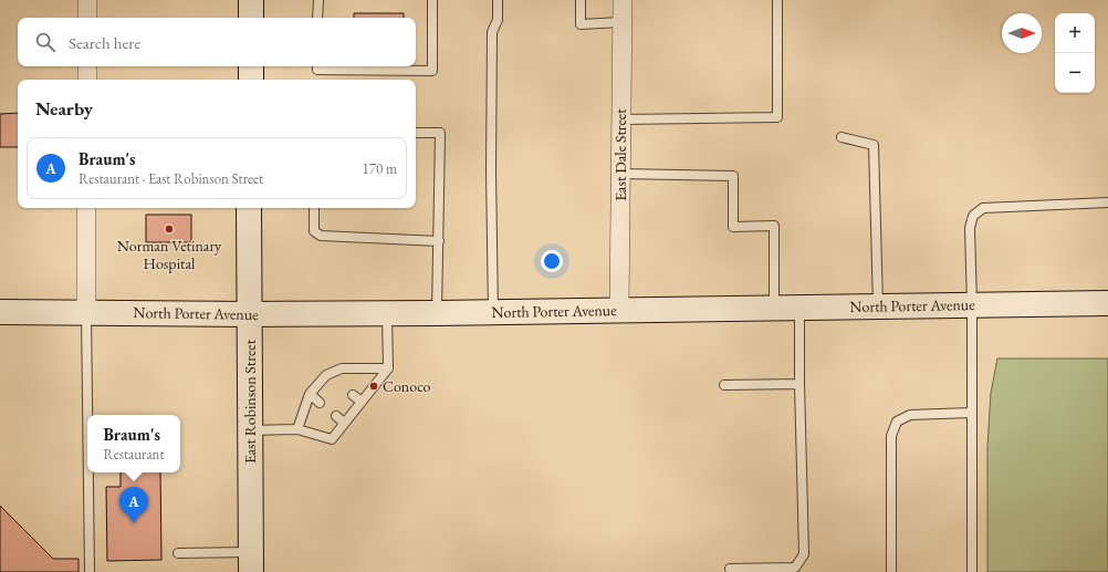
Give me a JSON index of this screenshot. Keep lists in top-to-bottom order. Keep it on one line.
{"streets":{"main road":["North Porter Avenue","East Robinson Street"],"street":["East Dale Street"]},"crossings":[["East Dale Street","North Porter Avenue"],["North Porter Avenue","East Robinson Street"]],"places":["Norman Vetinary Hospital","Conoco"],"north":"right","page":{"map_buttons":["+","−"],"search":"Search here","heading":"Nearby","list":[{"mark":"A","name":"Braum's","note":"Restaurant · East Robinson Street","value":"170 m"}],"popup":["Braum's","Restaurant"],"pins":"A"}}
